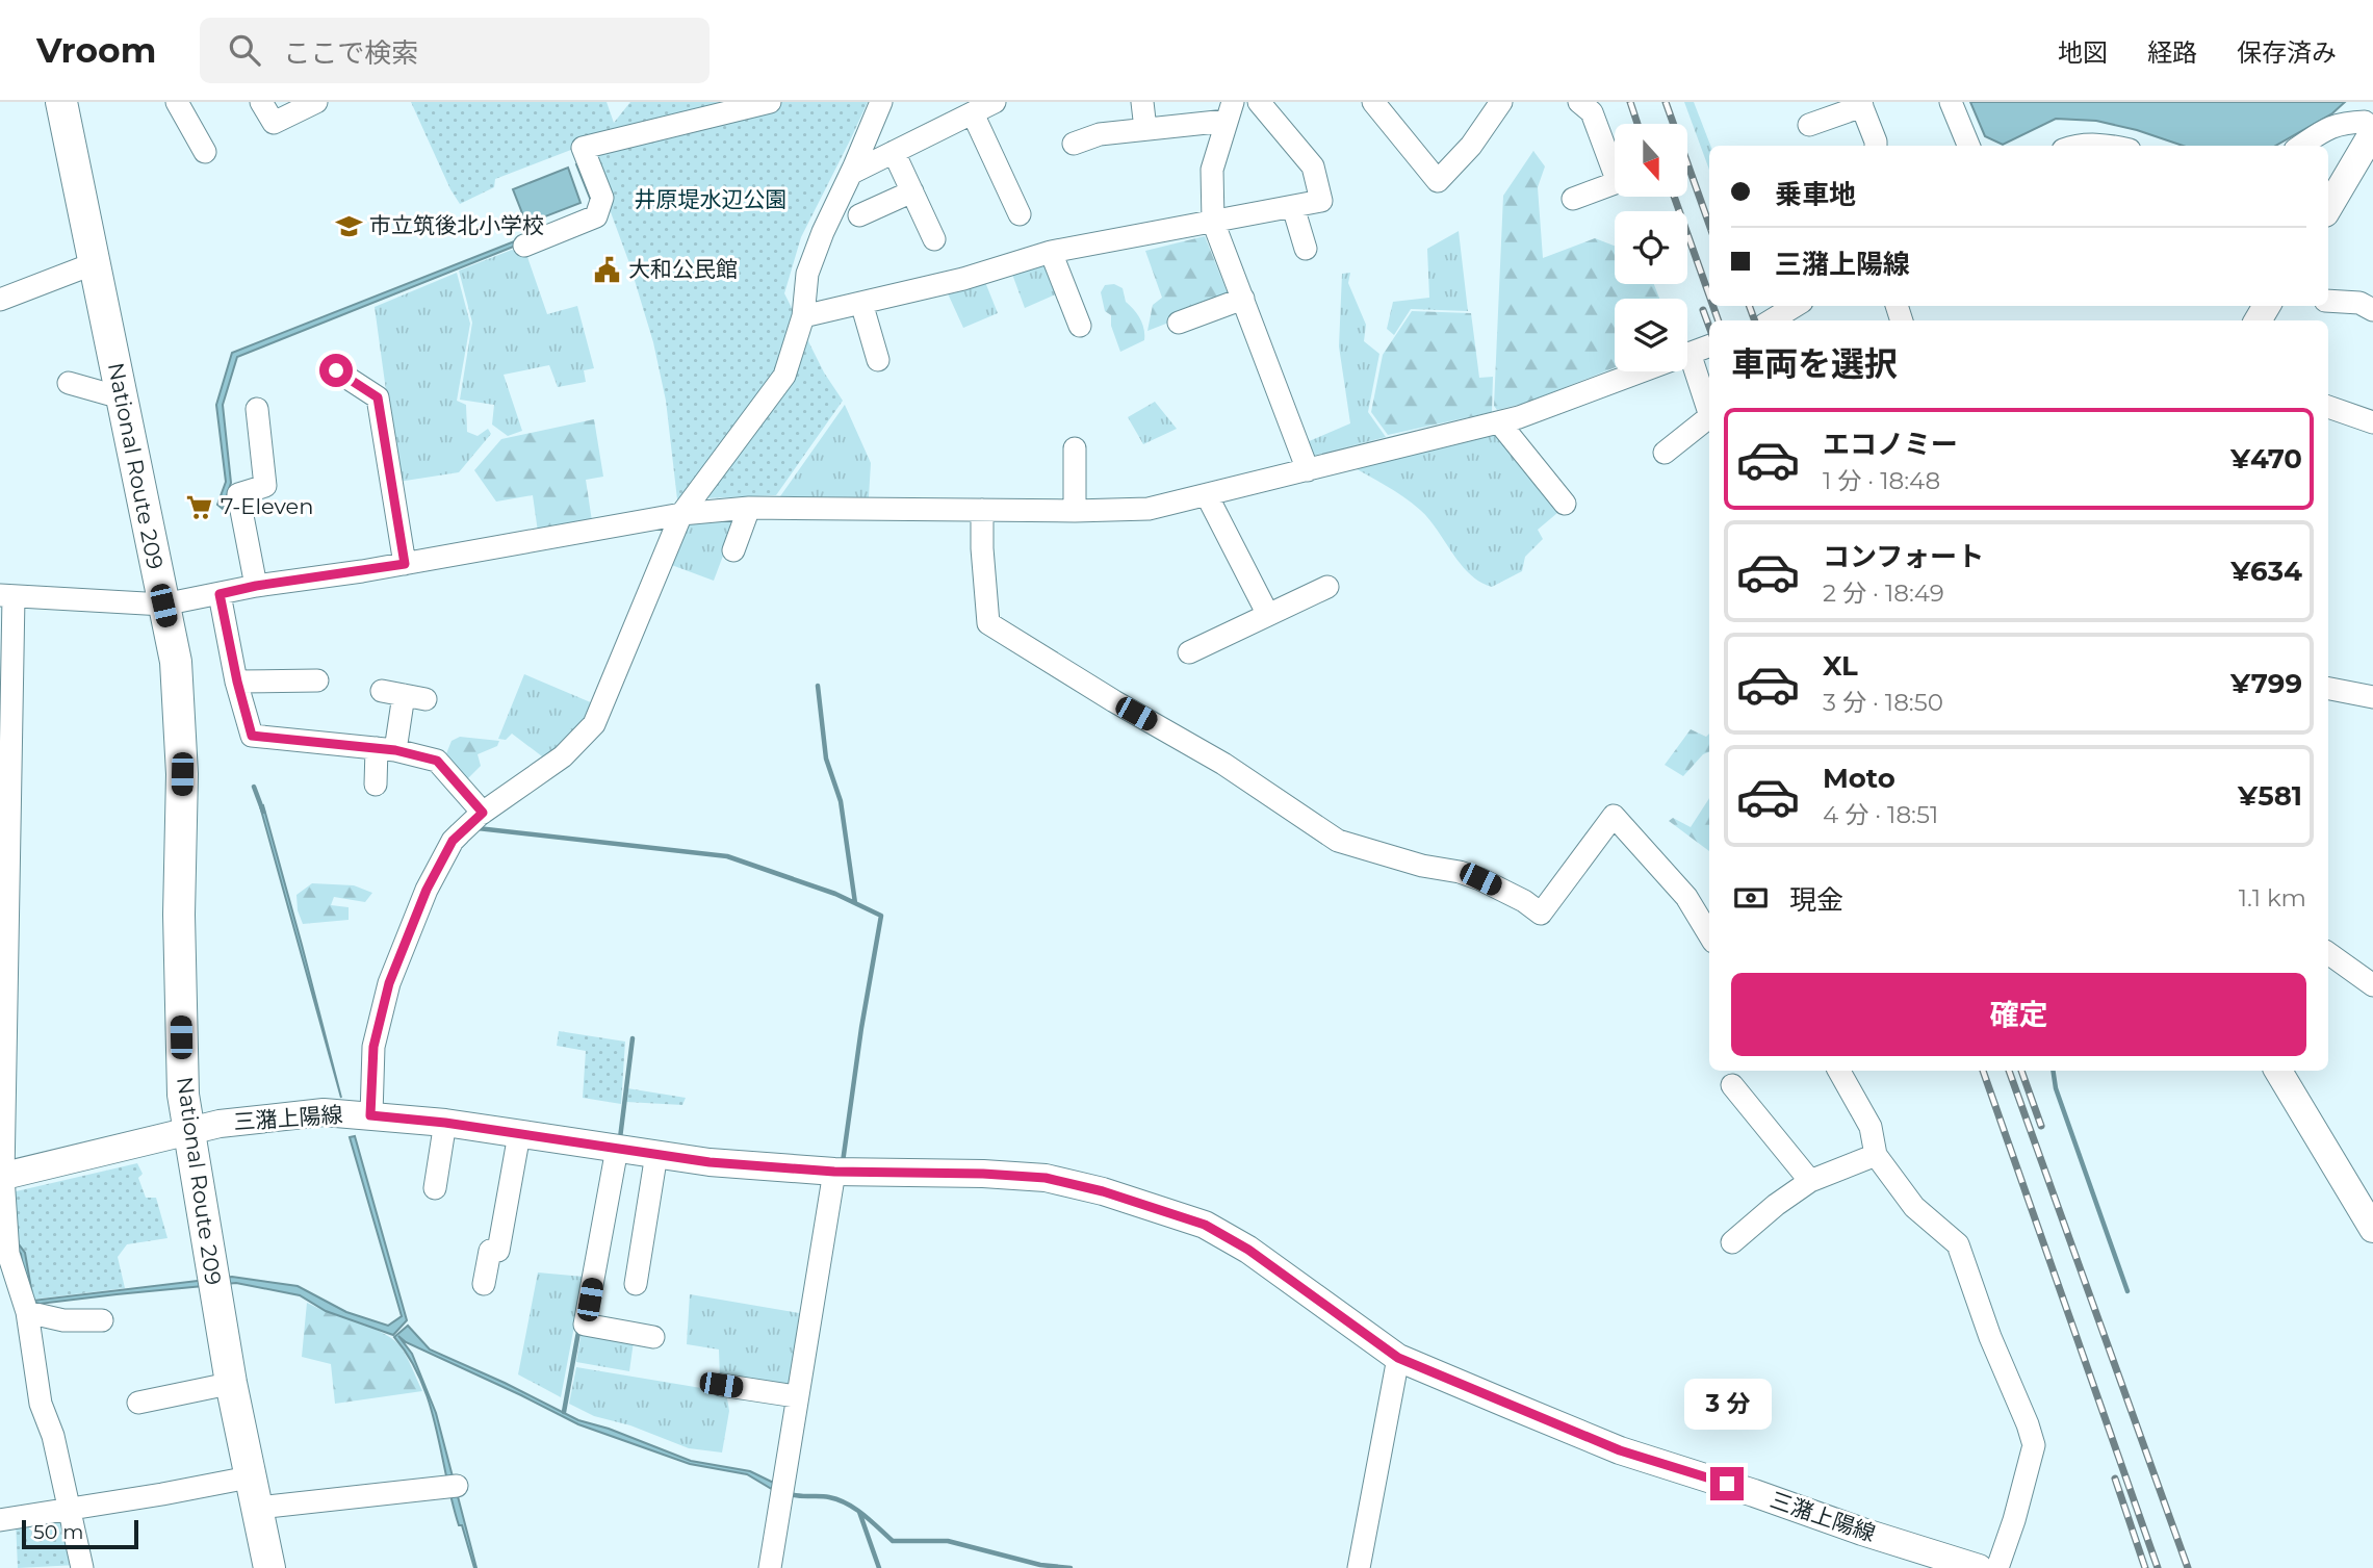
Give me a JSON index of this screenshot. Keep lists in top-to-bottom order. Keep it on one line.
{"streets":{"highway":["National Route 209"],"main road":["三潴上陽線"]},"crossings":[["National Route 209","三潴上陽線"]],"parks":["井原堤水辺公園"],"places":{"school or university":["市立筑後北小学校"],"public building":["大和公民館"],"supermarket":["7-Eleven"]},"scale_bar":"50 m","north":"bottom","page":{"header":"Vroom","search":"ここで検索","nav":["地図","経路","保存済み"],"banner":["乗車地","三潴上陽線"],"heading":"車両を選択","list":[{"name":"エコノミー","note":"1 分 · 18:48","value":"¥470"},{"name":"コンフォート","note":"2 分 · 18:49","value":"¥634"},{"name":"XL","note":"3 分 · 18:50","value":"¥799"},{"name":"Moto","note":"4 分 · 18:51","value":"¥581"}],"pay":["現金","1.1 km"],"buttons":"確定","bubble":"3 分","scale":"50 m"}}
